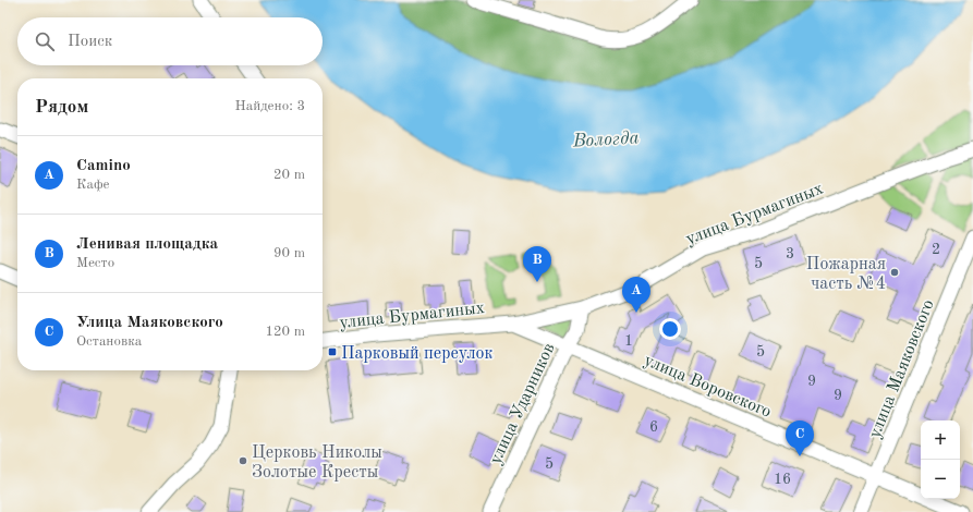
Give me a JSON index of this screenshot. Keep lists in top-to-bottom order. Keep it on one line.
{"streets":{"street":["улица Бурмагиных","улица Маяковского","улица Воровского","улица Ударников"]},"crossings":[["улица Бурмагиных","улица Воровского"],["улица Бурмагиных","улица Ударников"],["улица Маяковского","улица Воровского"],["улица Воровского","улица Ударников"]],"water":["Вологда"],"places":{"other":["Пожарная часть №4","Церковь Николы Золотые Кресты"],"transit":["Парковый переулок"]},"house_numbers":["2","3","5","1","5","9","9","6","5","16"],"page":{"search":"Поиск","heading":["Рядом","Найдено: 3"],"list":[{"mark":"A","name":"Camino","note":"Кафе","value":"20 m"},{"mark":"B","name":"Ленивая площадка","note":"Место","value":"90 m"},{"mark":"C","name":"Улица Маяковского","note":"Остановка","value":"120 m"}],"pins":["B","A","C"],"map_buttons":["+","−"]}}
